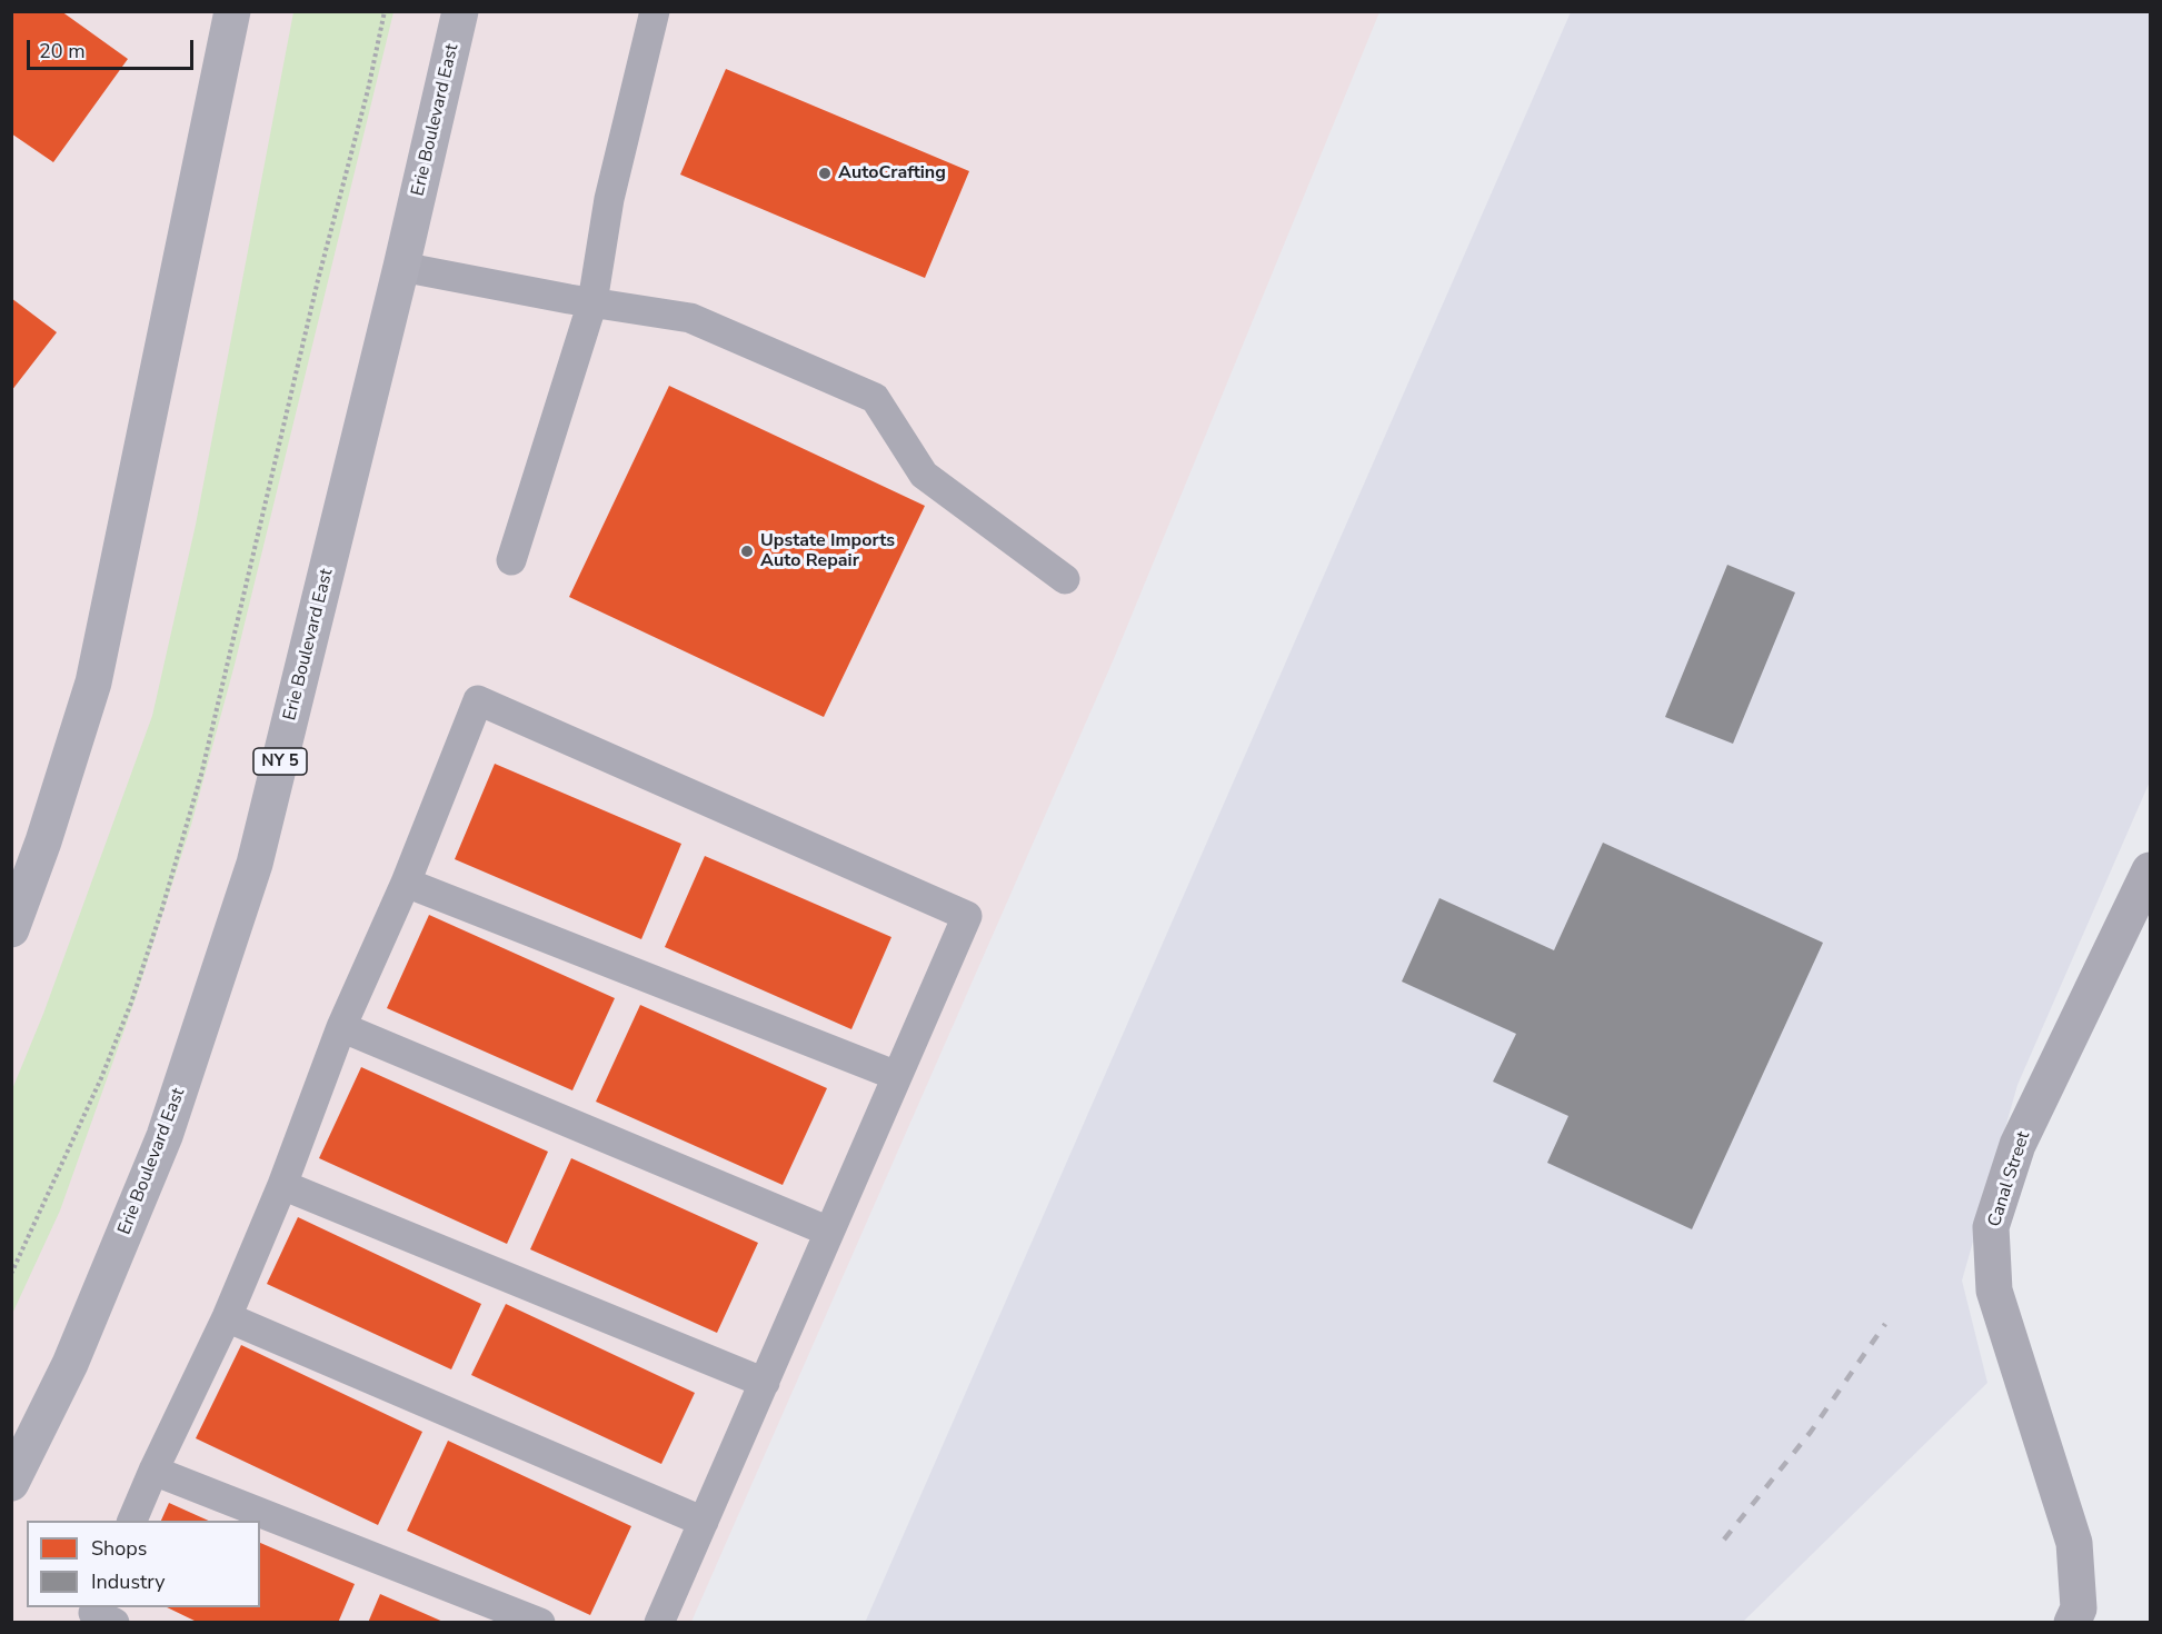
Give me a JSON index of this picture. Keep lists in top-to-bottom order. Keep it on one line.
{"streets":{"main road":["Erie Boulevard East","NY 5"],"street":["Canal Street"]},"places":["AutoCrafting","Upstate Imports Auto Repair"],"legend":["Shops","Industry"],"scale_bar":"20 m"}
